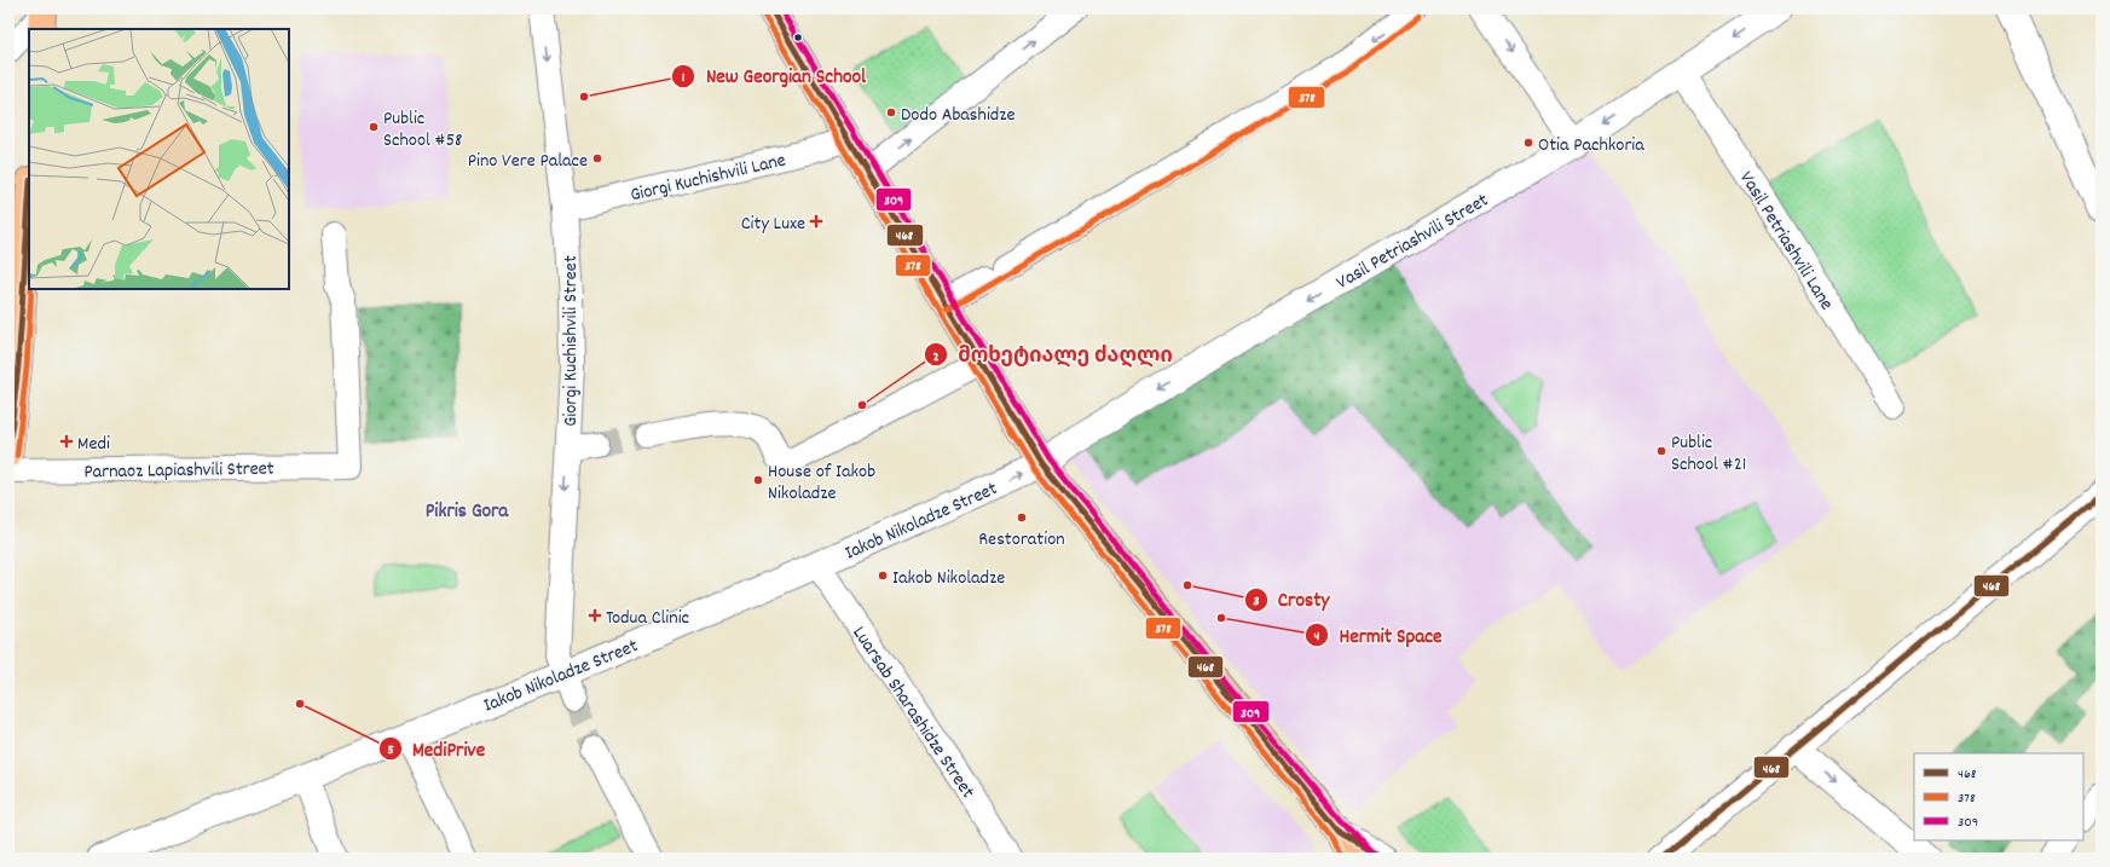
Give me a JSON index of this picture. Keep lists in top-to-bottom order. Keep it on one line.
{"streets":{"street":["Giorgi Kuchishvili Lane","Vasil Petriashvili Street","Vasil Petriashvili Lane","Giorgi Kuchishvili Street","Parnaoz Lapiashvili Street","Iakob Nikoladze Street","Luarsab Sharashidze Street"]},"crossings":[["Giorgi Kuchishvili Lane","Giorgi Kuchishvili Street"],["Vasil Petriashvili Street","Vasil Petriashvili Lane"],["Vasil Petriashvili Street","Iakob Nikoladze Street"],["Giorgi Kuchishvili Street","Iakob Nikoladze Street"],["Iakob Nikoladze Street","Luarsab Sharashidze Street"]],"one_way":["Giorgi Kuchishvili Street"],"districts":["Pikris Gora"],"places":{"other":["New Georgian School","Dodo Abashidze","Public School #58","Otia Pachkoria","Pino Vere Palace","მოხეტიალე ძაღლი","Public School #21","House of Iakob Nikoladze","Restoration","Iakob Nikoladze","Crosty","Hermit Space","MediPrive"],"health":["City Luxe","Medi","Todua Clinic"]},"lines":["transit line 468","transit line 309","transit line 378"],"legend":["468","378","309"]}
